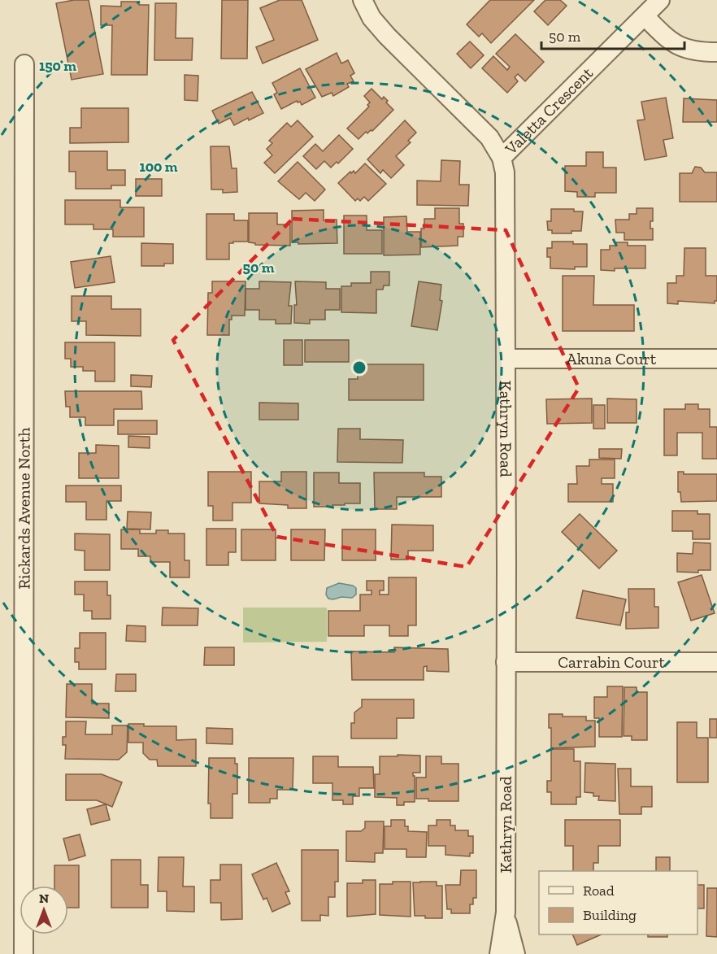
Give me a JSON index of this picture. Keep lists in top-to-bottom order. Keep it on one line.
{"streets":{"street":["Valetta Crescent","Akuna Court","Kathryn Road","Rickards Avenue North","Carrabin Court"]},"crossings":[["Valetta Crescent","Kathryn Road"],["Akuna Court","Kathryn Road"],["Kathryn Road","Carrabin Court"]],"legend":["Road","Building"],"scale_bar":"50 m","north":"top","rings":["150 m","100 m","50 m"]}
